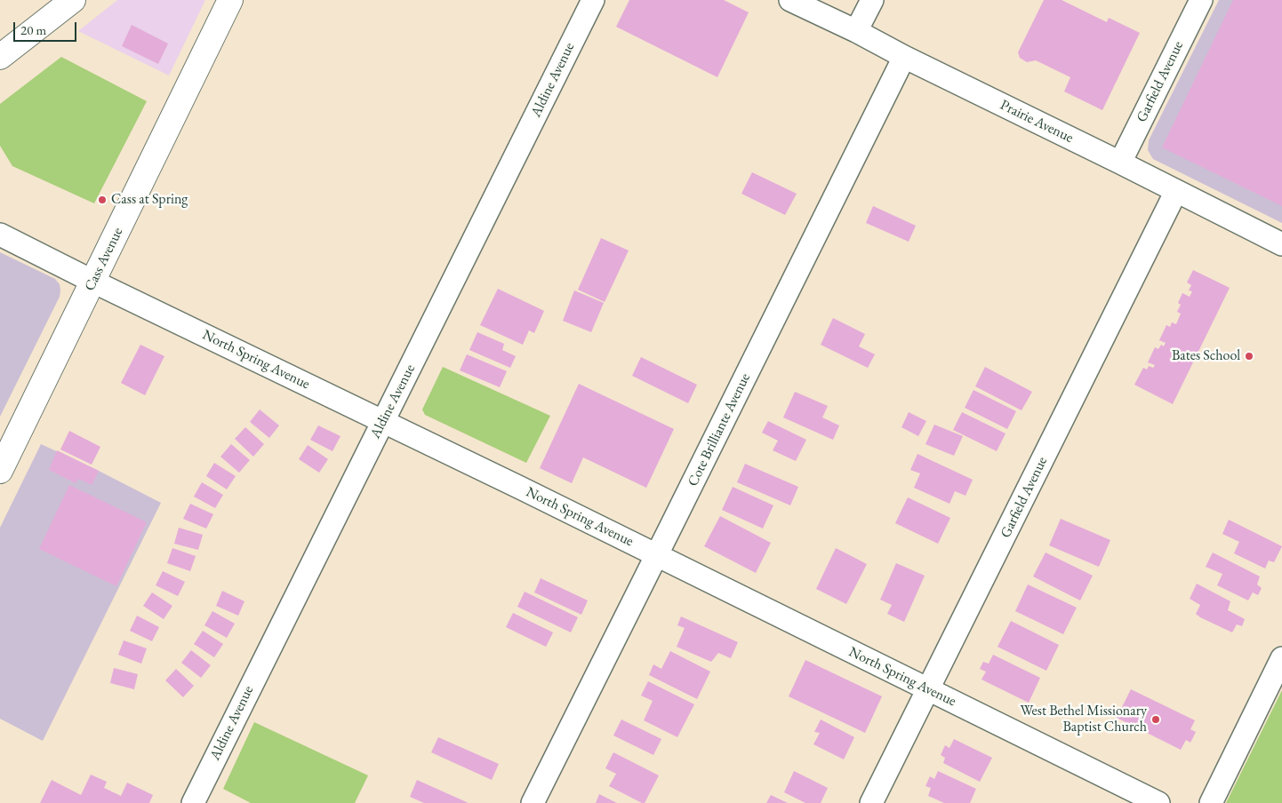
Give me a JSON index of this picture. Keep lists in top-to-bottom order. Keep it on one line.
{"streets":{"main road":["Cass Avenue"],"street":["Aldine Avenue","Garfield Avenue","Prairie Avenue","North Spring Avenue","Cote Brilliante Avenue"]},"crossings":[["Aldine Avenue","North Spring Avenue"],["Garfield Avenue","Prairie Avenue"],["Garfield Avenue","North Spring Avenue"],["Prairie Avenue","Cote Brilliante Avenue"],["Cass Avenue","North Spring Avenue"],["North Spring Avenue","Cote Brilliante Avenue"]],"places":["Cass at Spring","Bates School","West Bethel Missionary Baptist Church"],"scale_bar":"20 m"}
